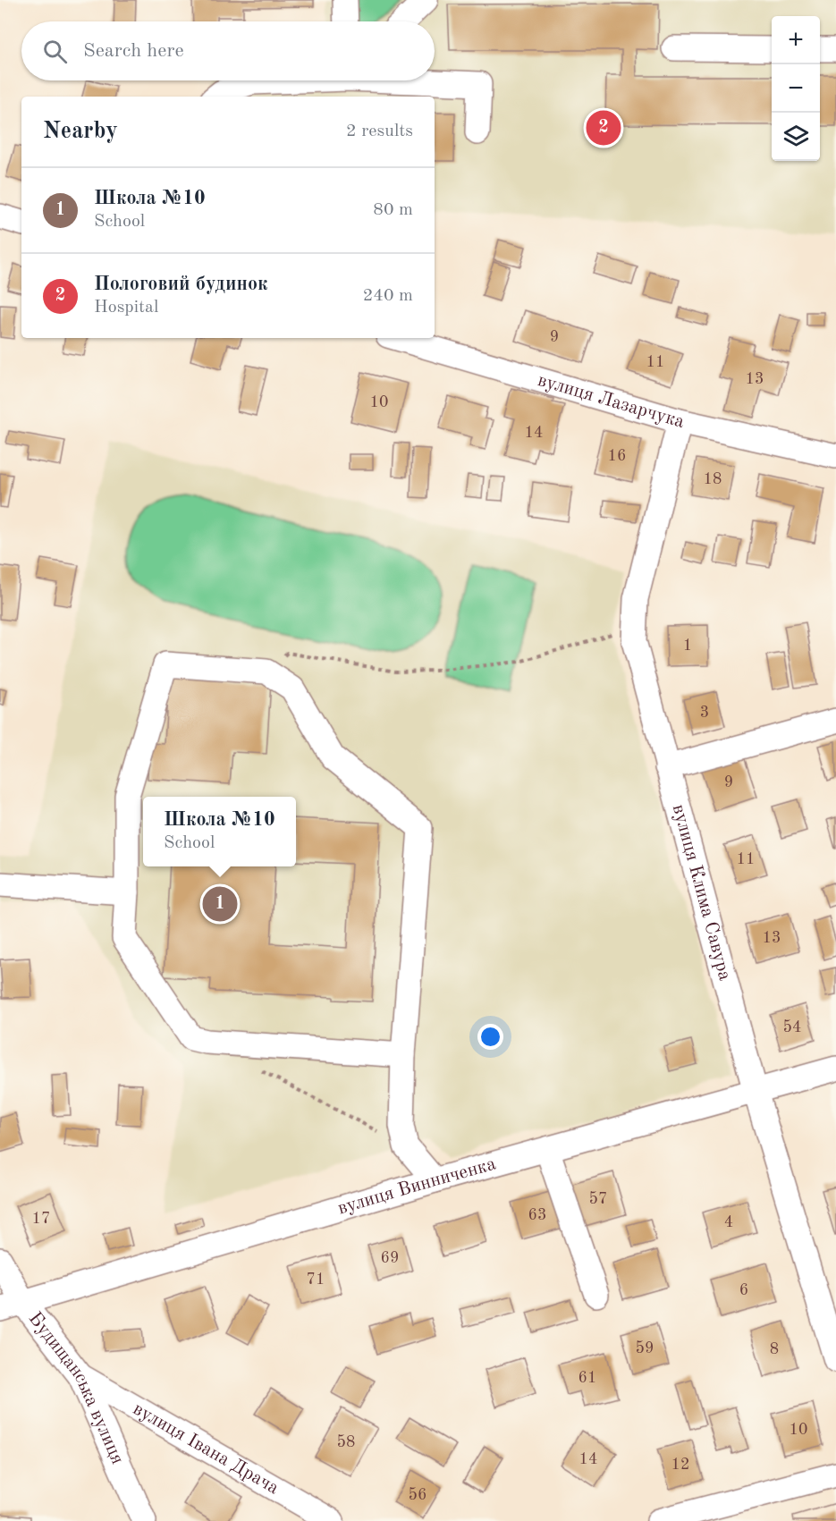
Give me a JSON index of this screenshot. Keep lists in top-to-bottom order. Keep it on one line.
{"streets":{"street":["вулиця Лазарчука","вулиця Клима Савура","вулиця Винниченка","Будищанська вулиця","вулиця Івана Драча"]},"crossings":[["вулиця Лазарчука","вулиця Клима Савура"],["вулиця Клима Савура","вулиця Винниченка"],["вулиця Винниченка","Будищанська вулиця"],["Будищанська вулиця","вулиця Івана Драча"]],"house_numbers":["9","11","13","10","14","16","18","1","3","9","11","13","54","57","63","17","4","69","71","6","59","8","61","10","58","14","12","56"],"page":{"map_buttons":["+","−"],"search":"Search here","heading":["Nearby","2 results"],"pins":["2","1"],"list":[{"mark":"1","name":"Школа №10","note":"School","value":"80 m"},{"mark":"2","name":"Пологовий будинок","note":"Hospital","value":"240 m"}],"popup":["Школа №10","School"]}}
